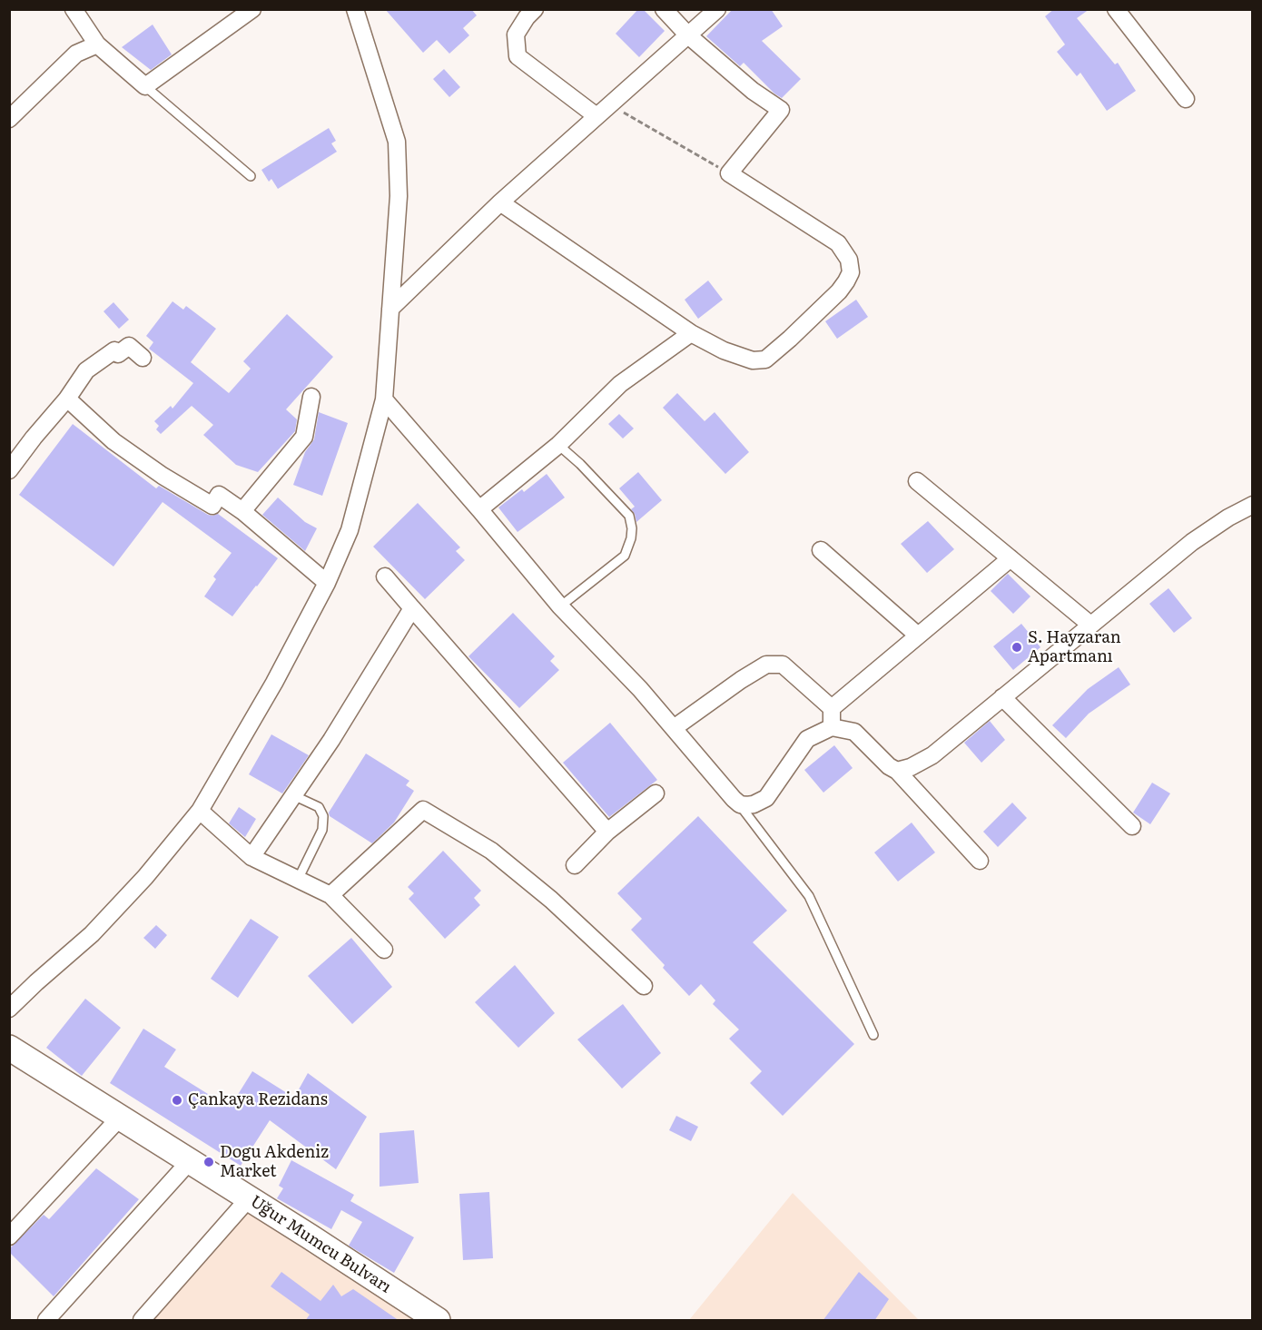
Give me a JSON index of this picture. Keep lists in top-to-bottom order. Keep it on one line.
{"streets":{"street":["Uğur Mumcu Bulvarı"]},"places":["S. Hayzaran Apartmanı","Çankaya Rezidans","Dogu Akdeniz Market"]}
